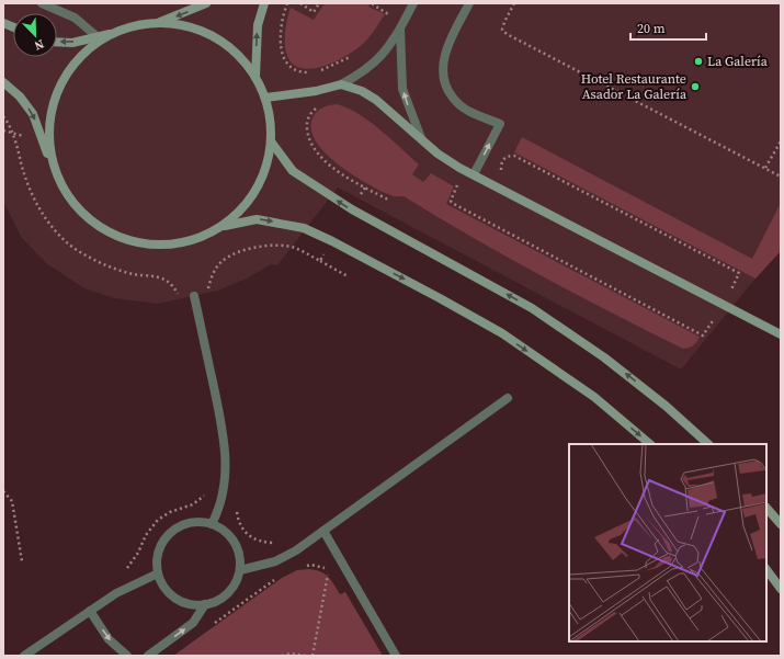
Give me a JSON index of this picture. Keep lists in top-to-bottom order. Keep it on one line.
{"places":["La Galería","Hotel Restaurante Asador La Galería"],"scale_bar":"20 m","north":"bottom right"}
